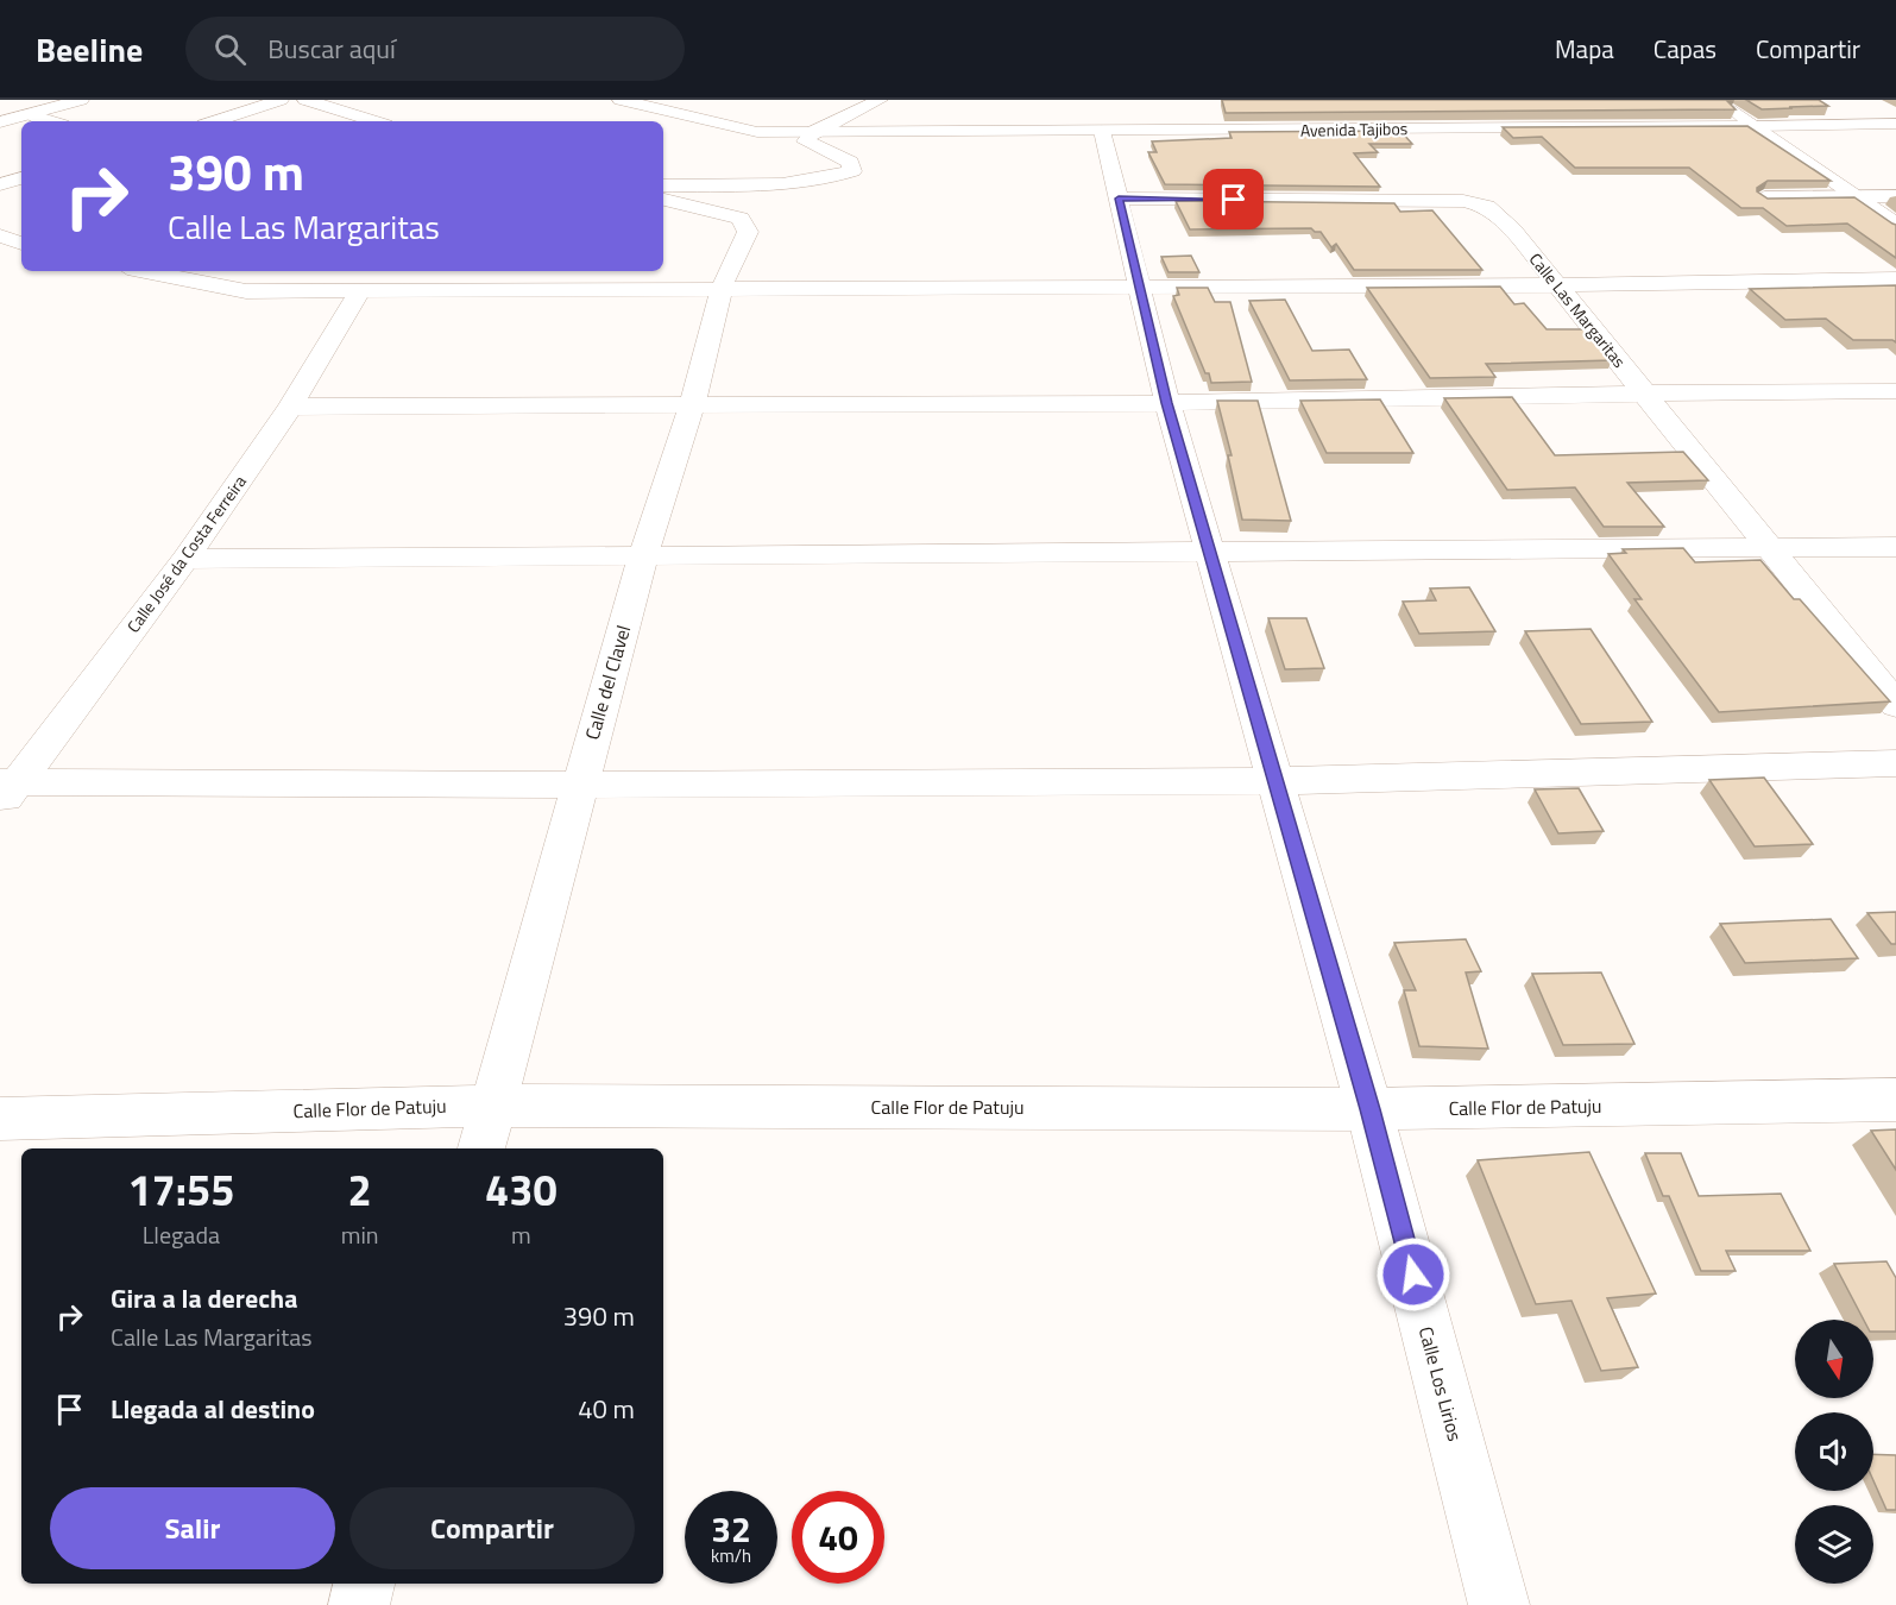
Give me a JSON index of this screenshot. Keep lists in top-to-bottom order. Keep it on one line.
{"streets":{"street":["Avenida Tajibos","Calle Las Margaritas","Calle José da Costa Ferreira","Calle del Clavel","Calle Flor de Patuju","Calle Los Lirios"]},"crossings":[["Avenida Tajibos","Calle Los Lirios"],["Calle Las Margaritas","Calle Los Lirios"],["Calle del Clavel","Calle Flor de Patuju"],["Calle Flor de Patuju","Calle Los Lirios"]],"north":"bottom","page":{"header":"Beeline","search":"Buscar aquí","nav":["Mapa","Capas","Compartir"],"turn":["390 m","Calle Las Margaritas"],"eta":["17:55","Llegada","2","min","430","m"],"list":[{"name":"Gira a la derecha","note":"Calle Las Margaritas","value":"390 m"},{"name":"Llegada al destino","value":"40 m"}],"buttons":["Salir","Compartir"],"speed":"32 km/h","limit":"40"}}
